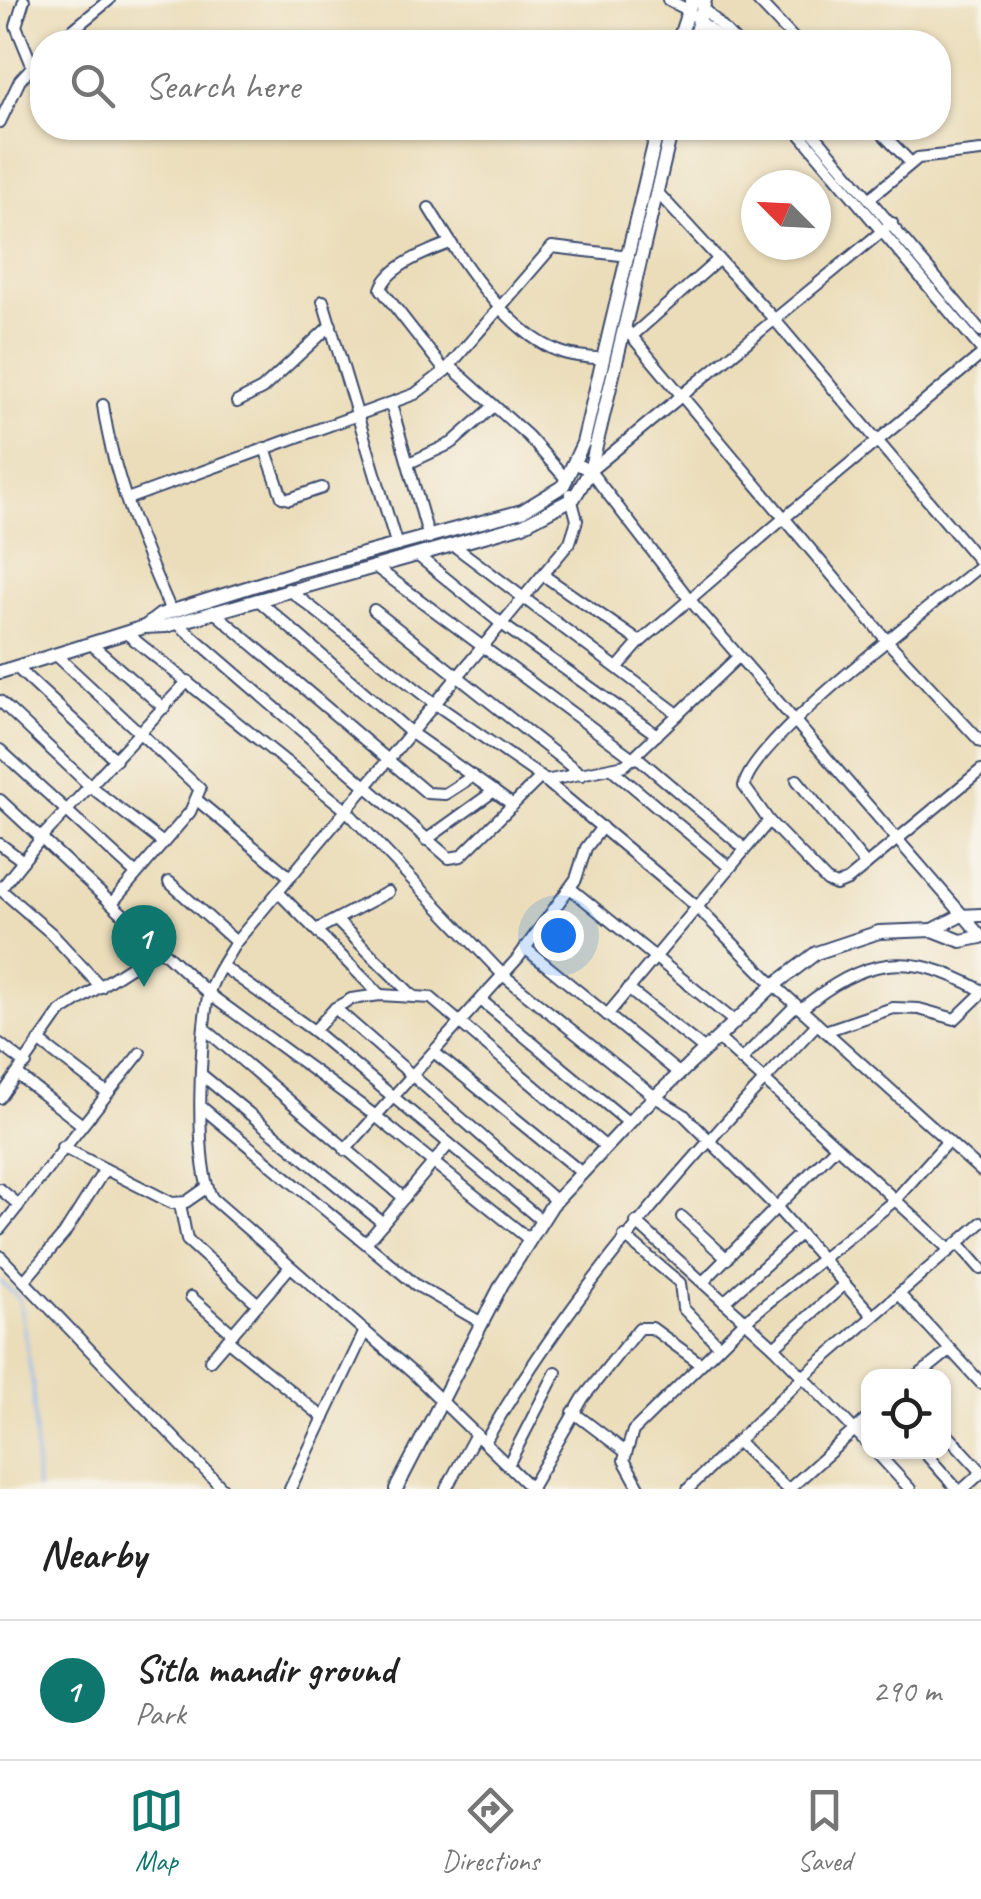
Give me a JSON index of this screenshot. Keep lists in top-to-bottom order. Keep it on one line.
{"north":"top left","page":{"search":"Search here","pins":"1","heading":"Nearby","list":[{"mark":"1","name":"Sitla mandir ground","note":"Park","value":"290 m"}],"nav":["Map","Directions","Saved"]}}
